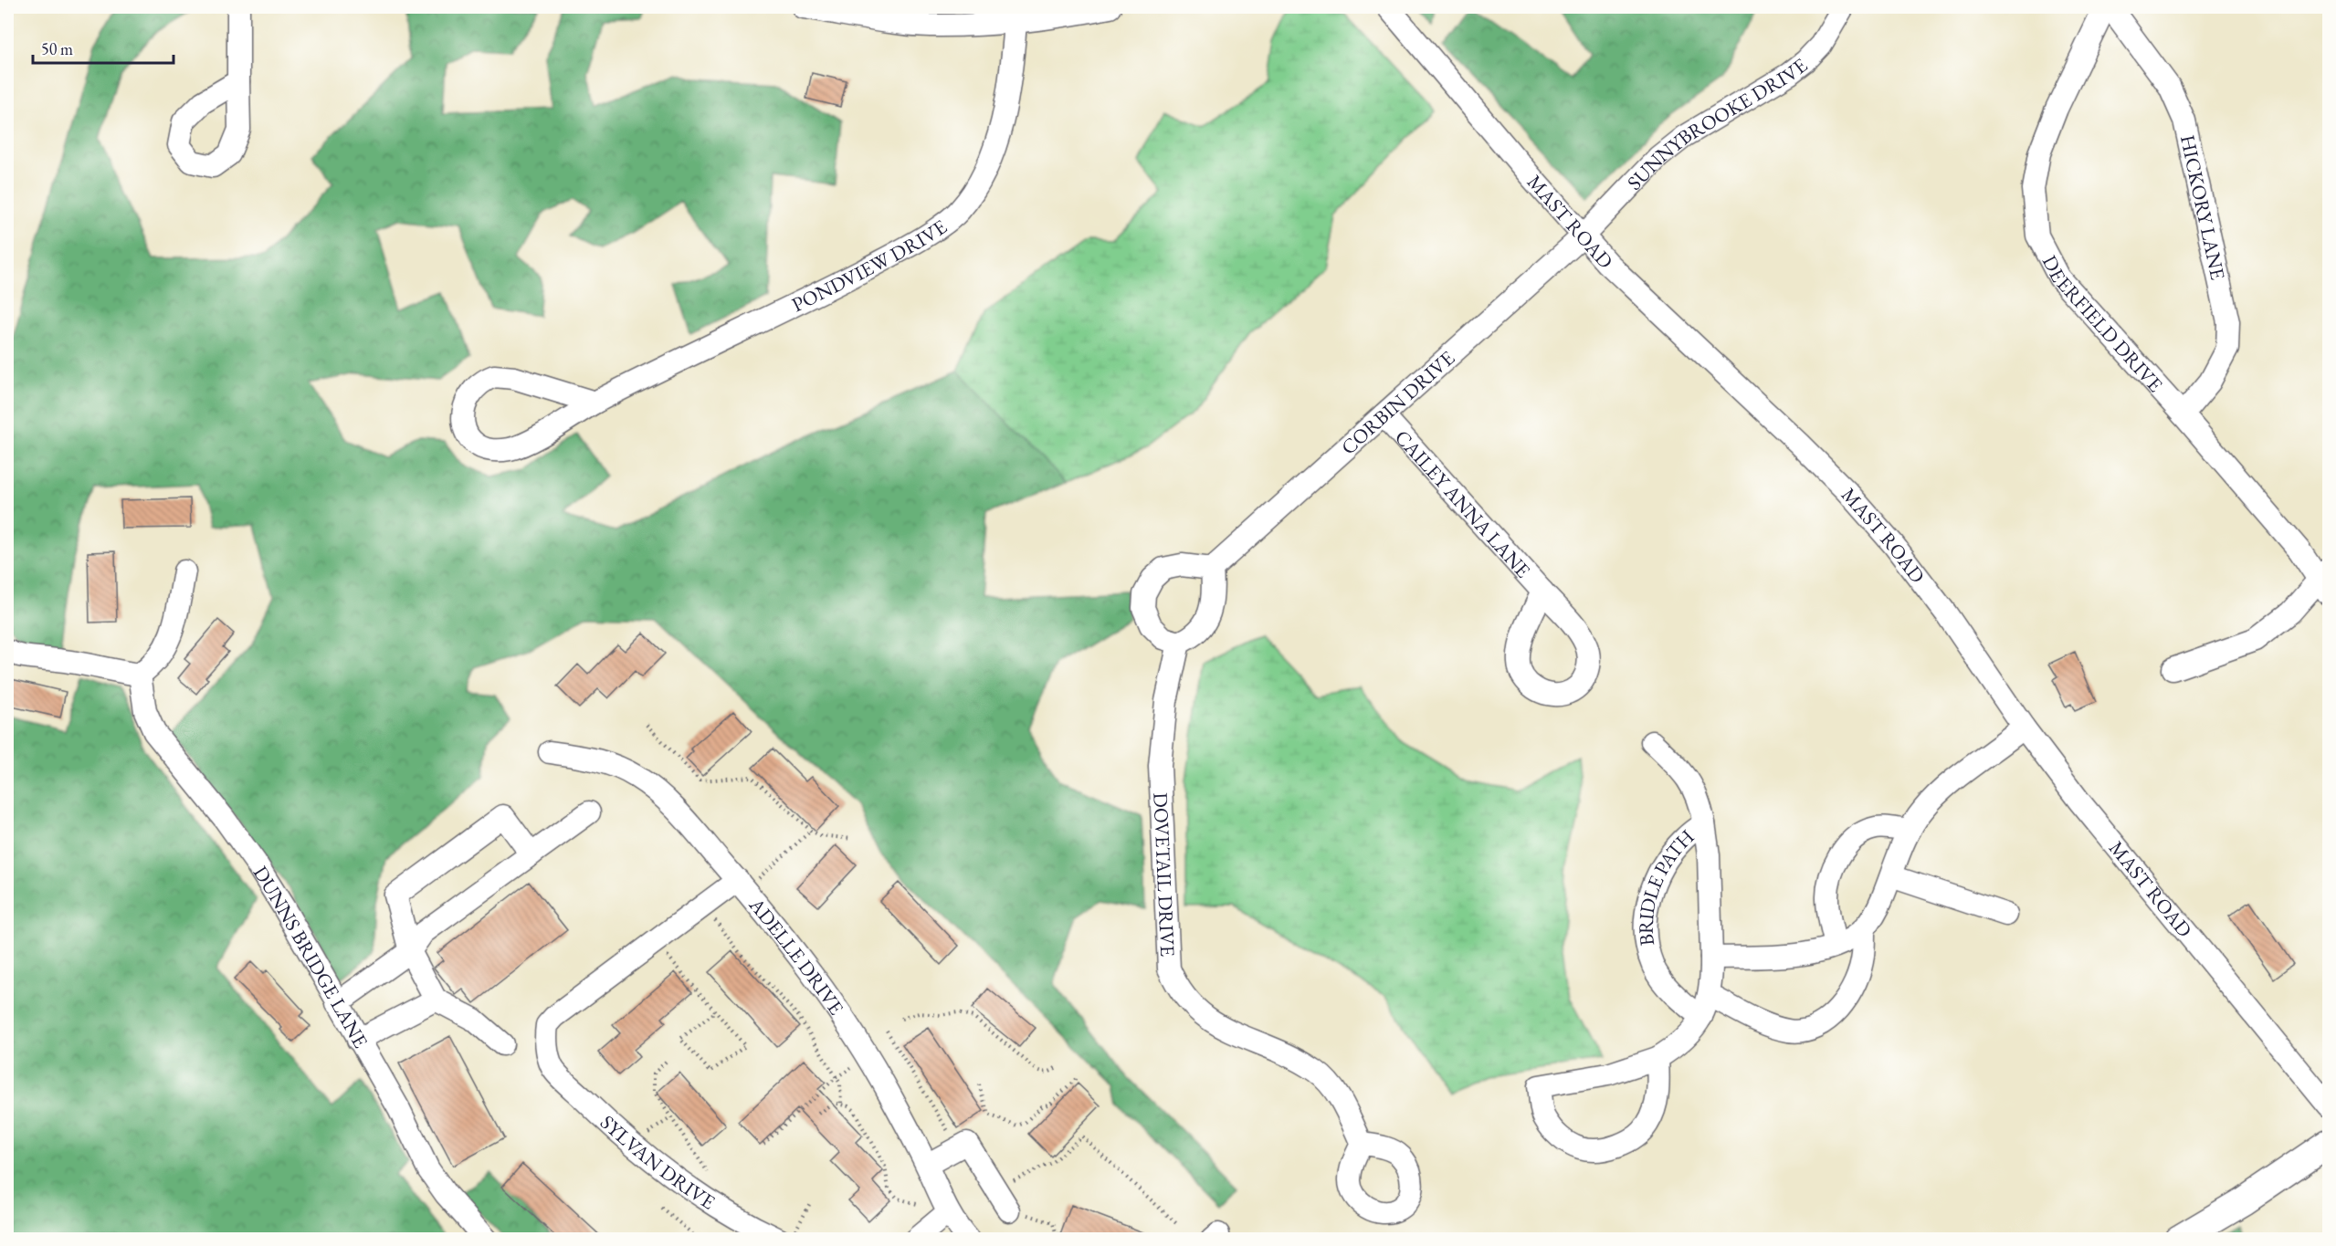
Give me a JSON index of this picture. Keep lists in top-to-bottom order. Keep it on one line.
{"streets":{"street":["SUNNYBROOKE DRIVE","HICKORY LANE","MAST ROAD","PONDVIEW DRIVE","DEERFIELD DRIVE","CORBIN DRIVE","CAILEY ANNA LANE","DOVETAIL DRIVE","BRIDLE PATH","DUNNS BRIDGE LANE","ADELLE DRIVE","SYLVAN DRIVE"]},"crossings":[["SUNNYBROOKE DRIVE","MAST ROAD"],["SUNNYBROOKE DRIVE","CORBIN DRIVE"],["HICKORY LANE","DEERFIELD DRIVE"],["MAST ROAD","CORBIN DRIVE"],["CORBIN DRIVE","CAILEY ANNA LANE"],["CORBIN DRIVE","DOVETAIL DRIVE"]],"scale_bar":"50 m"}
